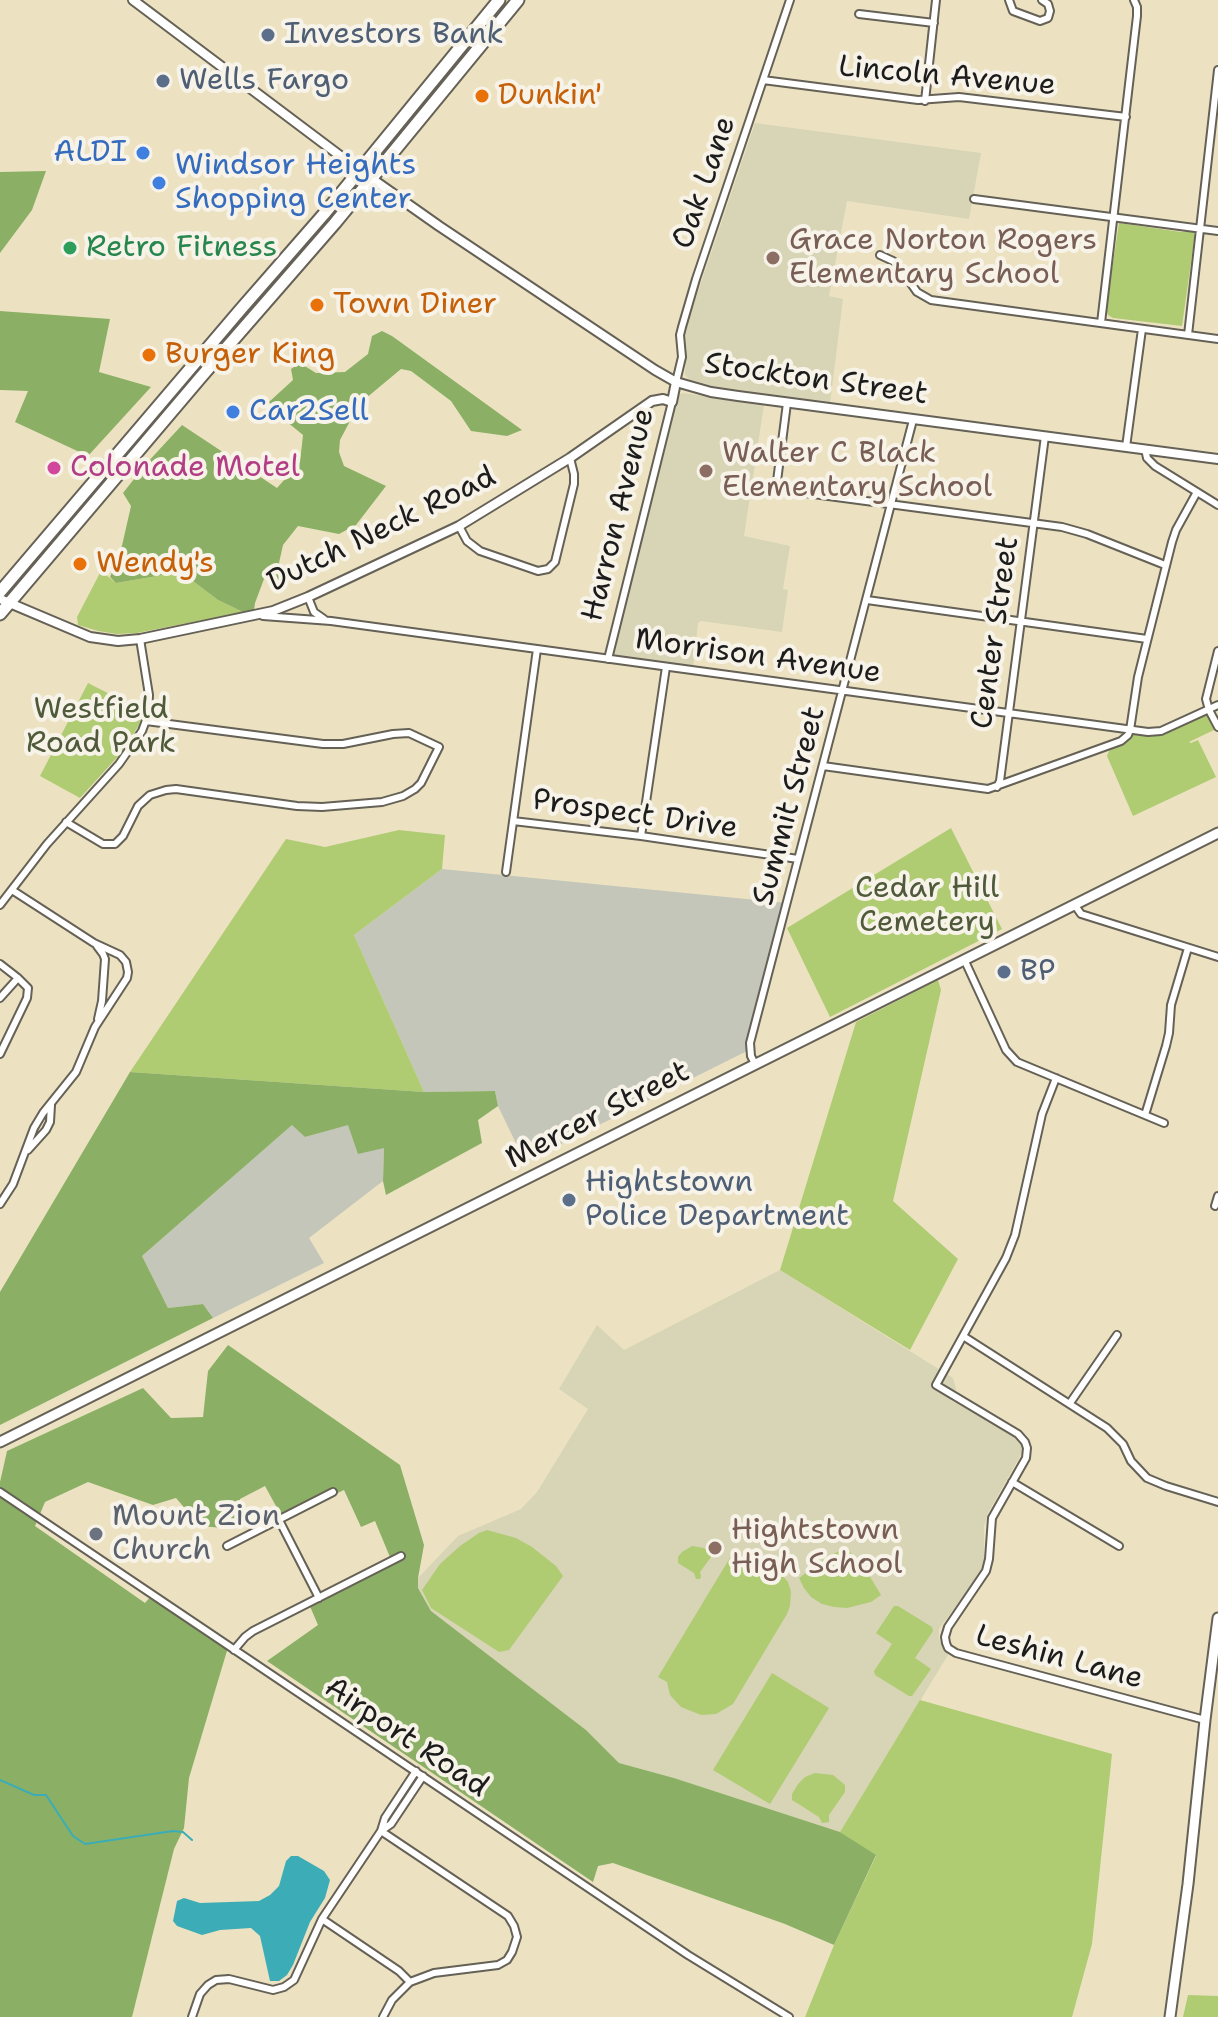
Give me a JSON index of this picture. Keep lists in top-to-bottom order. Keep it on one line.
{"streets":{"main road":["Stockton Street","Harron Avenue","Dutch Neck Road","Mercer Street"],"street":["Lincoln Avenue","Oak Lane","Center Street","Morrison Avenue","Summit Street","Prospect Drive","Leshin Lane","Airport Road"]},"crossings":[["Lincoln Avenue","Oak Lane"],["Oak Lane","Stockton Street"],["Oak Lane","Harron Avenue"],["Oak Lane","Dutch Neck Road"],["Stockton Street","Harron Avenue"],["Stockton Street","Dutch Neck Road"],["Stockton Street","Center Street"],["Stockton Street","Summit Street"],["Harron Avenue","Dutch Neck Road"],["Harron Avenue","Morrison Avenue"],["Dutch Neck Road","Morrison Avenue"],["Center Street","Morrison Avenue"],["Morrison Avenue","Summit Street"],["Summit Street","Prospect Drive"],["Summit Street","Mercer Street"]],"parks":["Westfield Road Park","Cedar Hill Cemetery"],"places":["Investors Bank","Wells Fargo","Dunkin'","ALDI","Windsor Heights Shopping Center","Retro Fitness","Grace Norton Rogers Elementary School","Town Diner","Burger King","Car2Sell","Colonade Motel","Walter C Black Elementary School","Wendy's","BP","Hightstown Police Department","Mount Zion Church","Hightstown High School"]}
